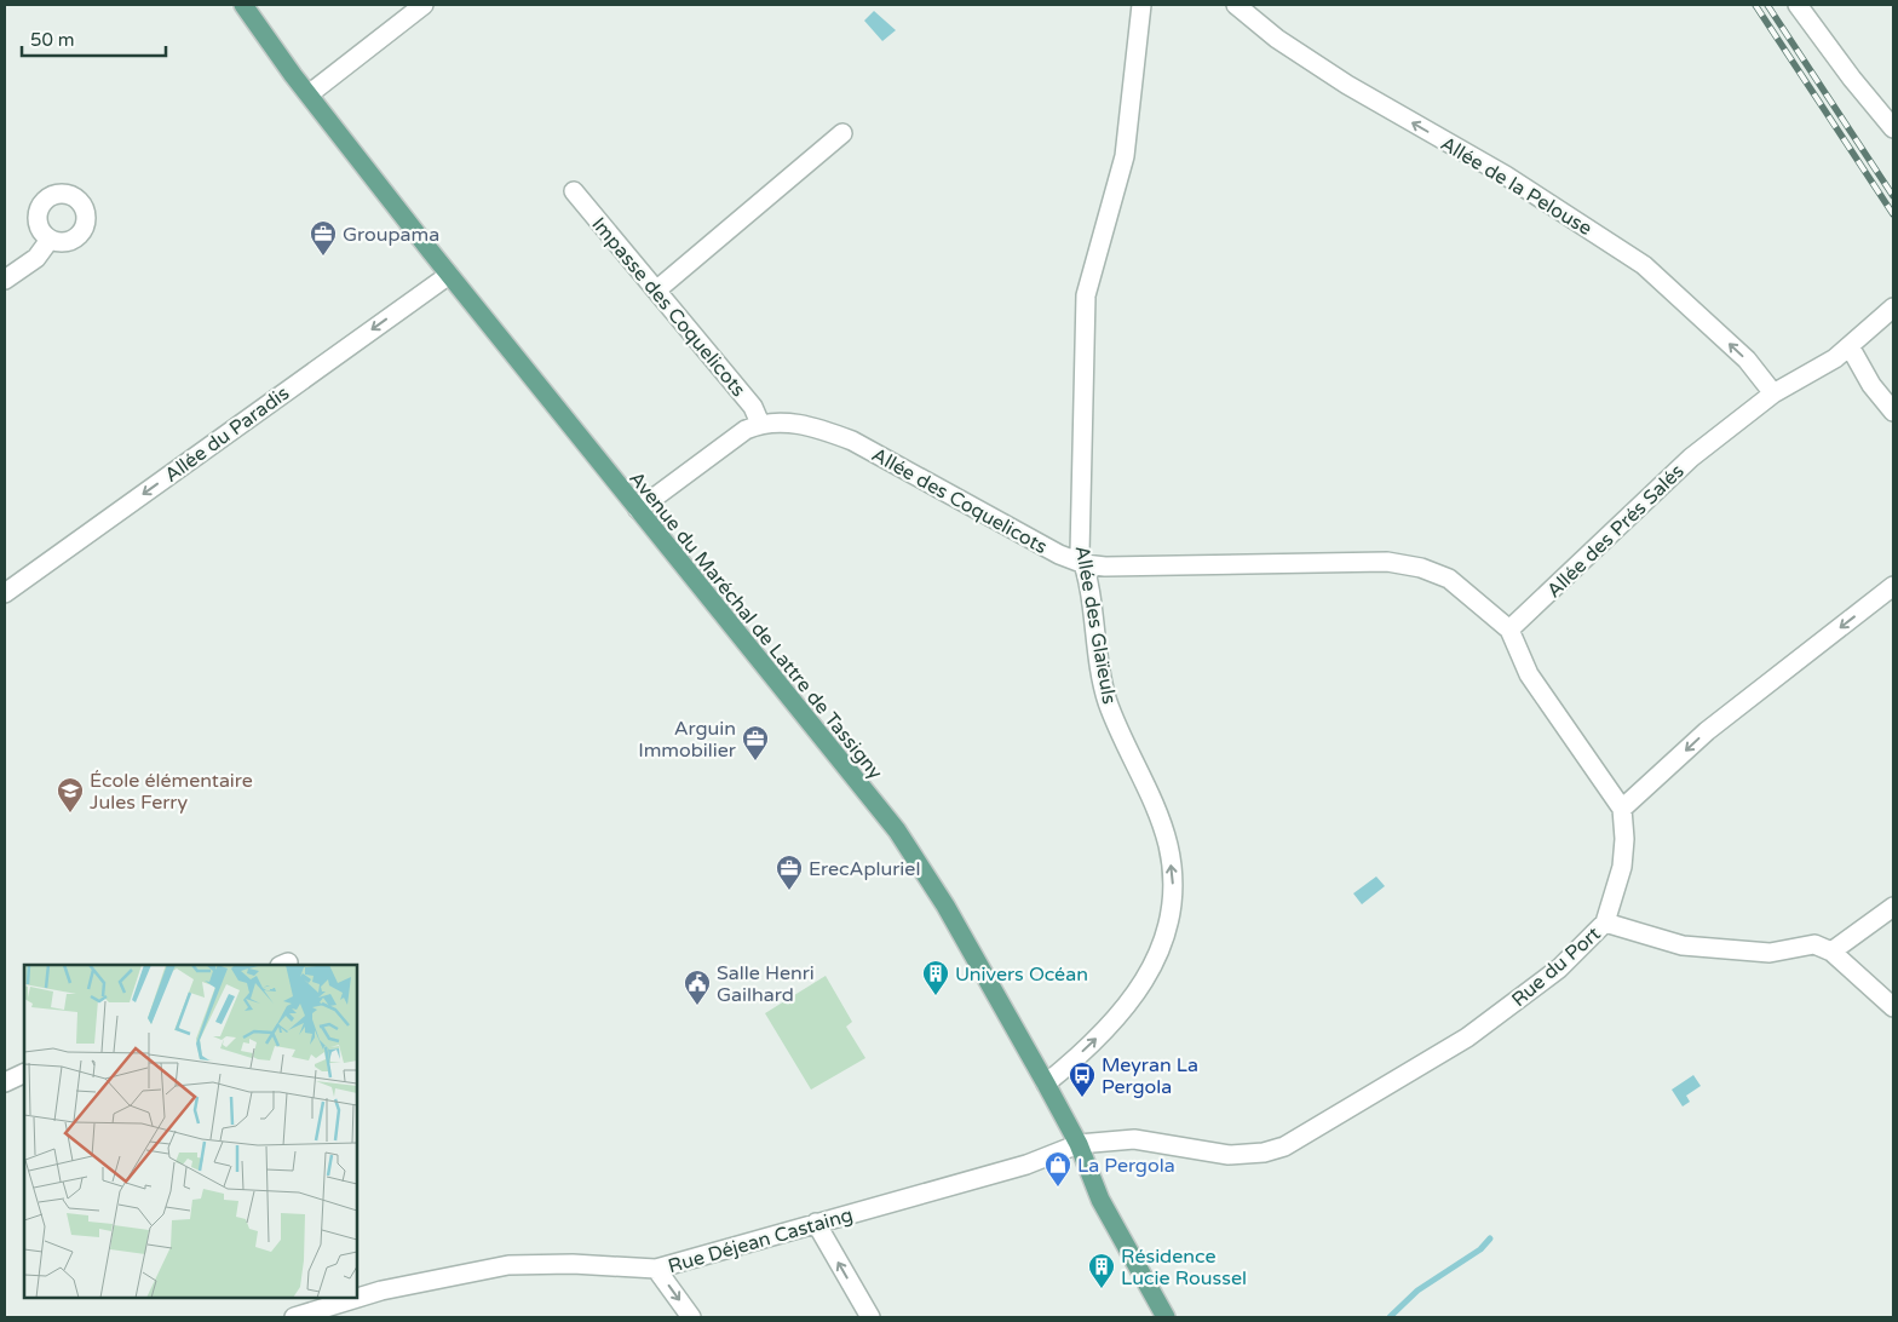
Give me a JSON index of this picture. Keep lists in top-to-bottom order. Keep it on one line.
{"streets":{"main road":["Avenue du Maréchal de Lattre de Tassigny"],"street":["Allée de la Pelouse","Impasse des Coquelicots","Allée du Paradis","Allée des Coquelicots","Allée des Prés Salés","Allée des Glaïeuls","Rue du Port","Rue Déjean Castaing"]},"crossings":[["Allée de la Pelouse","Allée des Prés Salés"],["Impasse des Coquelicots","Allée des Coquelicots"],["Allée du Paradis","Avenue du Maréchal de Lattre de Tassigny"],["Allée des Coquelicots","Allée des Prés Salés"],["Allée des Coquelicots","Avenue du Maréchal de Lattre de Tassigny"],["Allée des Coquelicots","Allée des Glaïeuls"],["Avenue du Maréchal de Lattre de Tassigny","Allée des Glaïeuls"],["Avenue du Maréchal de Lattre de Tassigny","Rue du Port"],["Avenue du Maréchal de Lattre de Tassigny","Rue Déjean Castaing"],["Rue du Port","Rue Déjean Castaing"]],"one_way":["Allée de la Pelouse","Allée du Paradis","Allée des Glaïeuls"],"places":{"office":["Groupama","Arguin Immobilier","ErecApluriel"],"school or university":["École élémentaire Jules Ferry"],"building":["Univers Océan","Résidence Lucie Roussel"],"public building":["Salle Henri Gailhard"],"bus stop":["Meyran La Pergola"],"shop":["La Pergola"]},"scale_bar":"50 m"}
